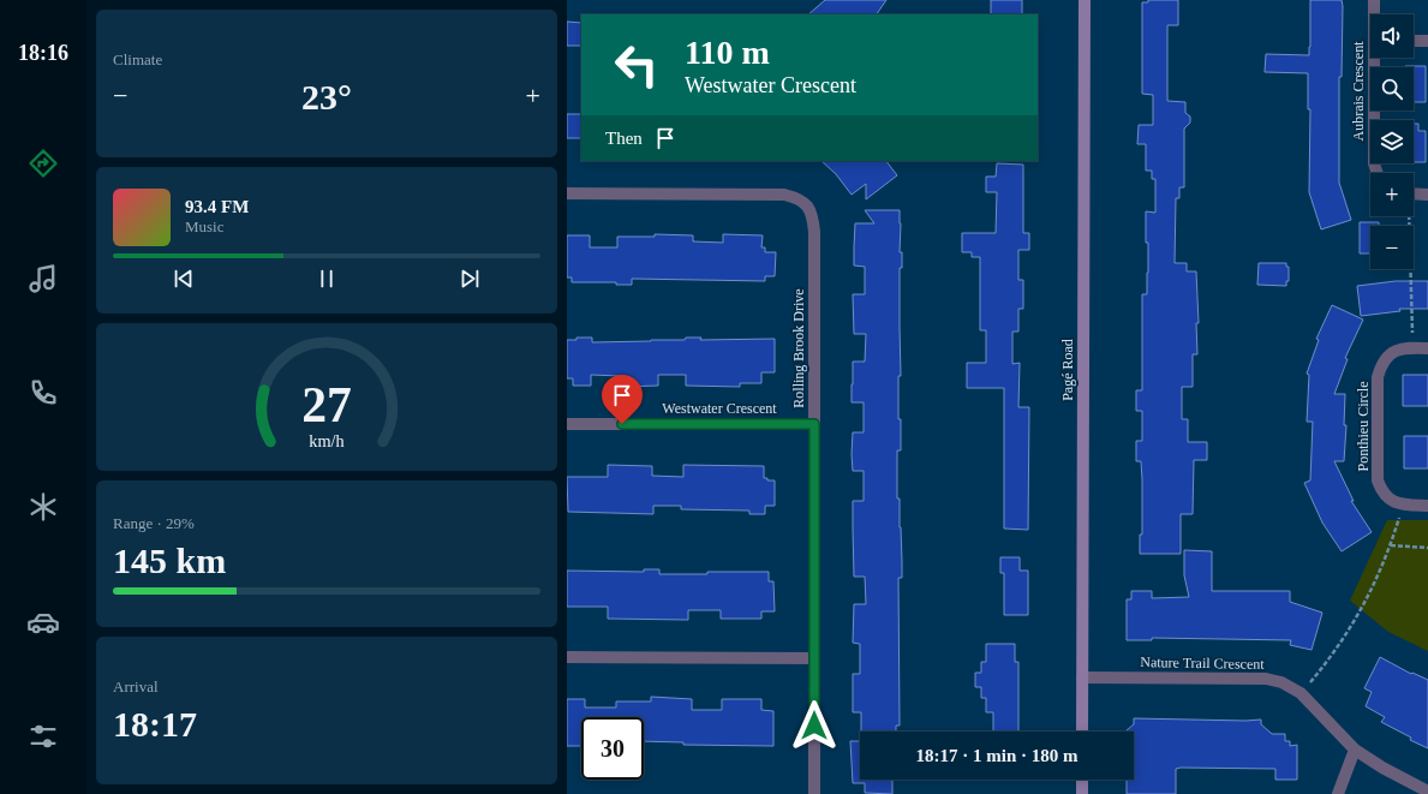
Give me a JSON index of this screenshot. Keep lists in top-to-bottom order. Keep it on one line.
{"streets":{"street":["Aubrais Crescent","Rolling Brook Drive","Pagé Road","Westwater Crescent","Ponthieu Circle","Nature Trail Crescent"]},"crossings":[["Rolling Brook Drive","Westwater Crescent"],["Pagé Road","Nature Trail Crescent"]],"page":{"tabs":"18:16","tile":["Climate",["Range · 29%","145 km"],["Arrival","18:17"]],"map_buttons":["+","−"],"turn":["110 m","Westwater Crescent"],"heat":["−","23°","+"],"then":"Then","song":["93.4 FM","Music"],"limit":"30","trip":"18:17 · 1 min · 180 m","gauge":["27","km/h"]}}
